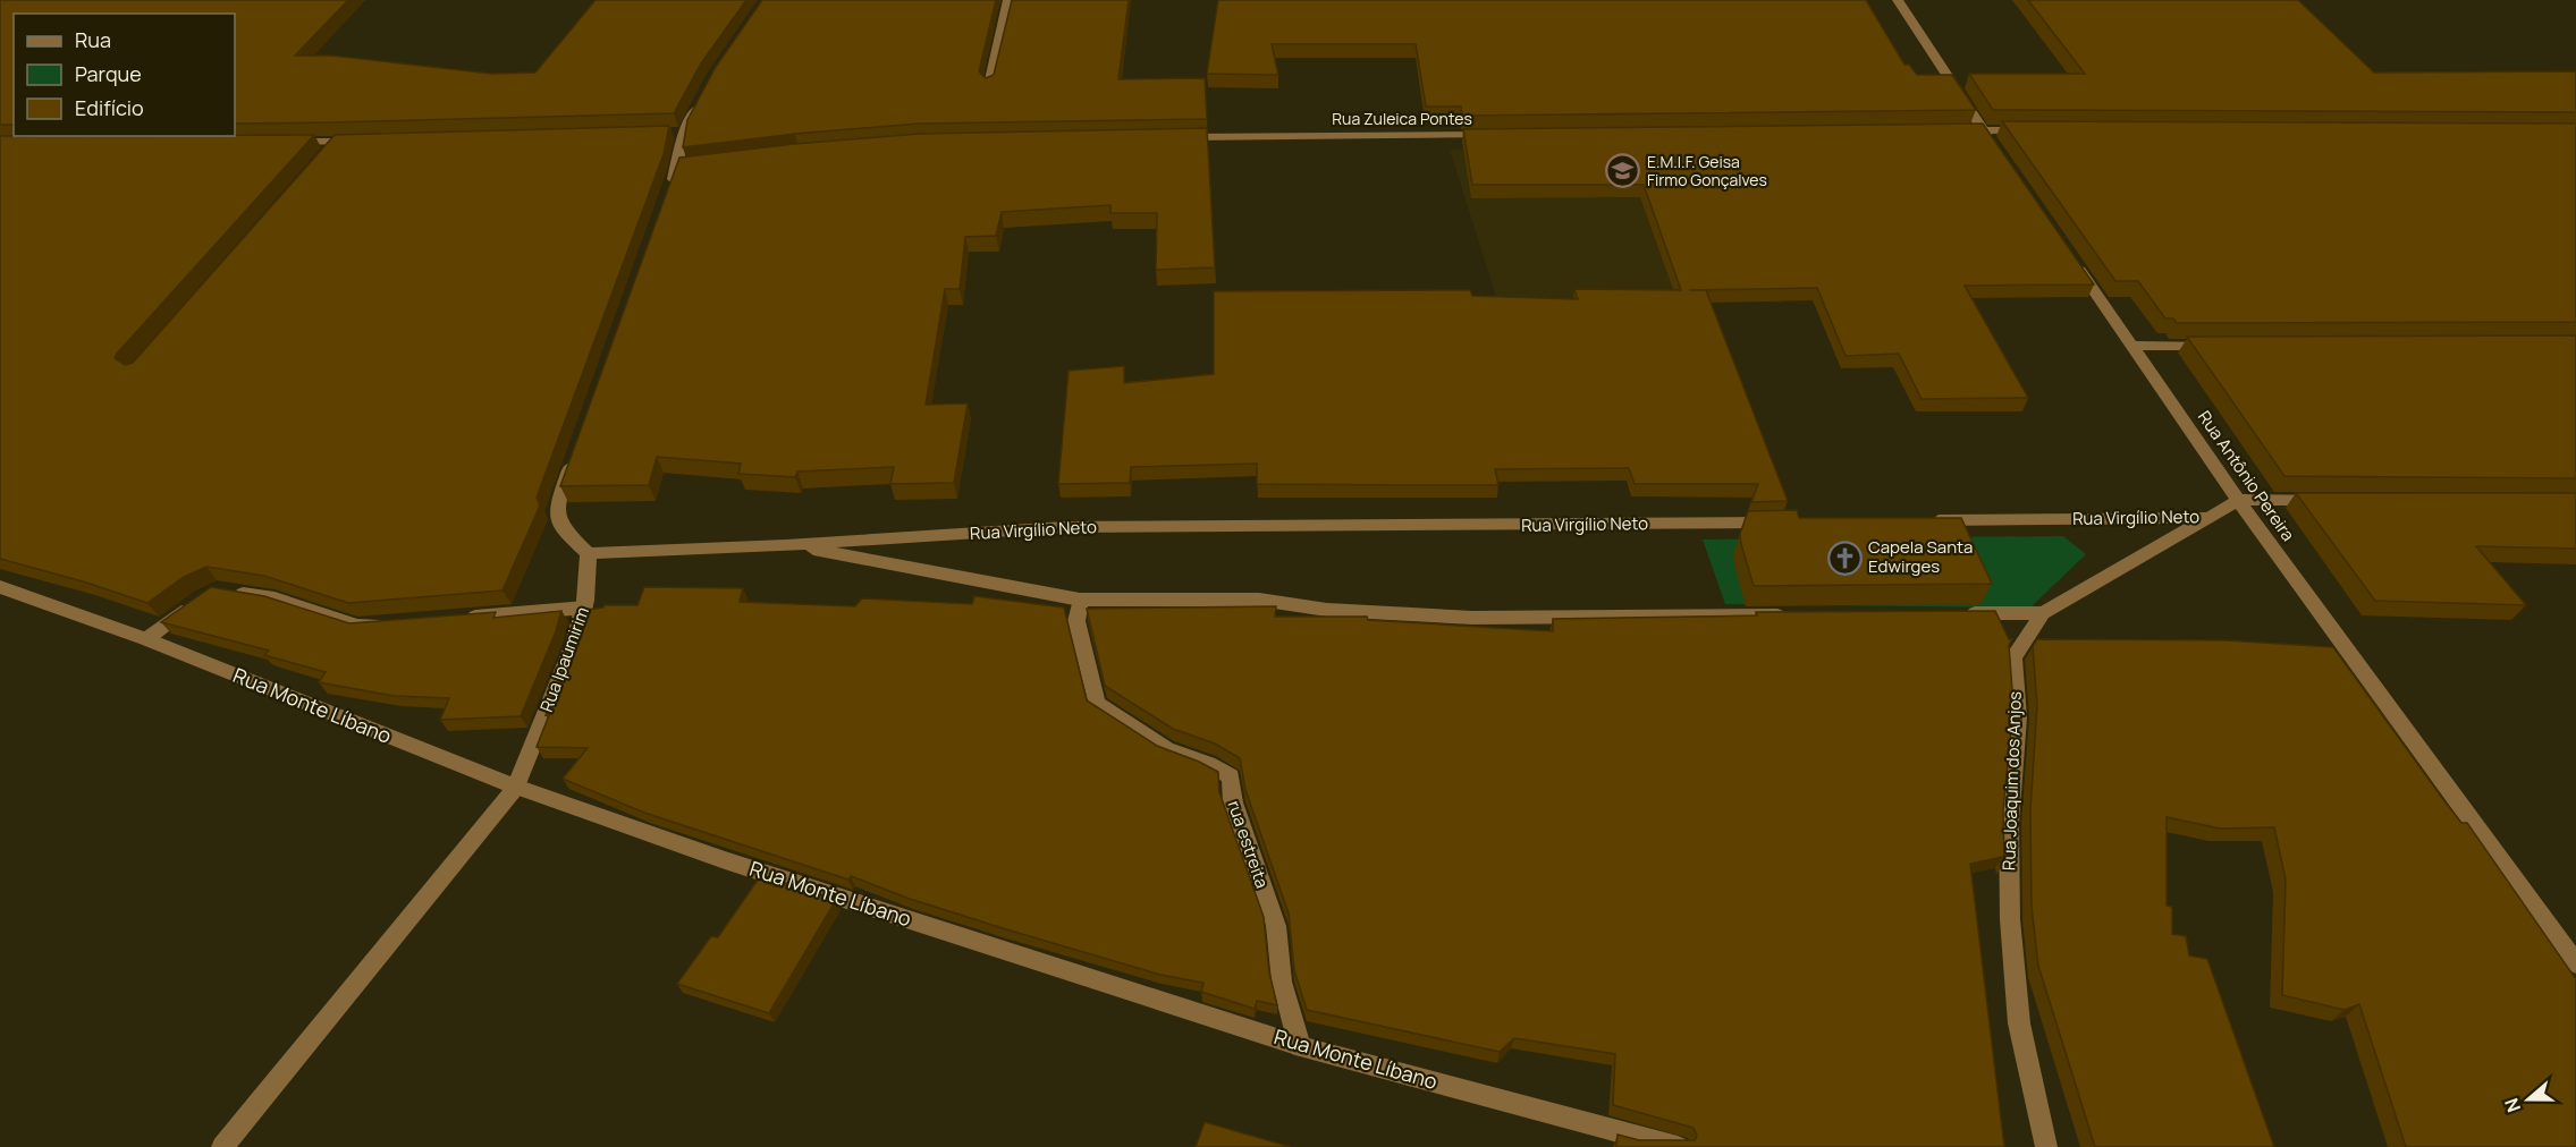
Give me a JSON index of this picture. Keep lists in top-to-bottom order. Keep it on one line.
{"streets":{"street":["Rua Zuleica Pontes","Rua Antônio Pereira","Rua Virgílio Neto","Rua Ipaumirim","Rua Monte Líbano","Rua Joaquim dos Anjos","rua estreita"]},"crossings":[["Rua Antônio Pereira","Rua Virgílio Neto"],["Rua Virgílio Neto","Rua Ipaumirim"],["Rua Virgílio Neto","Rua Joaquim dos Anjos"],["Rua Ipaumirim","Rua Monte Líbano"],["Rua Monte Líbano","rua estreita"]],"places":{"school or university":["E.M.I.F. Geisa Firmo Gonçalves"],"church":["Capela Santa Edwirges"]},"legend":["Rua","Parque","Edifício"],"north":"left"}
